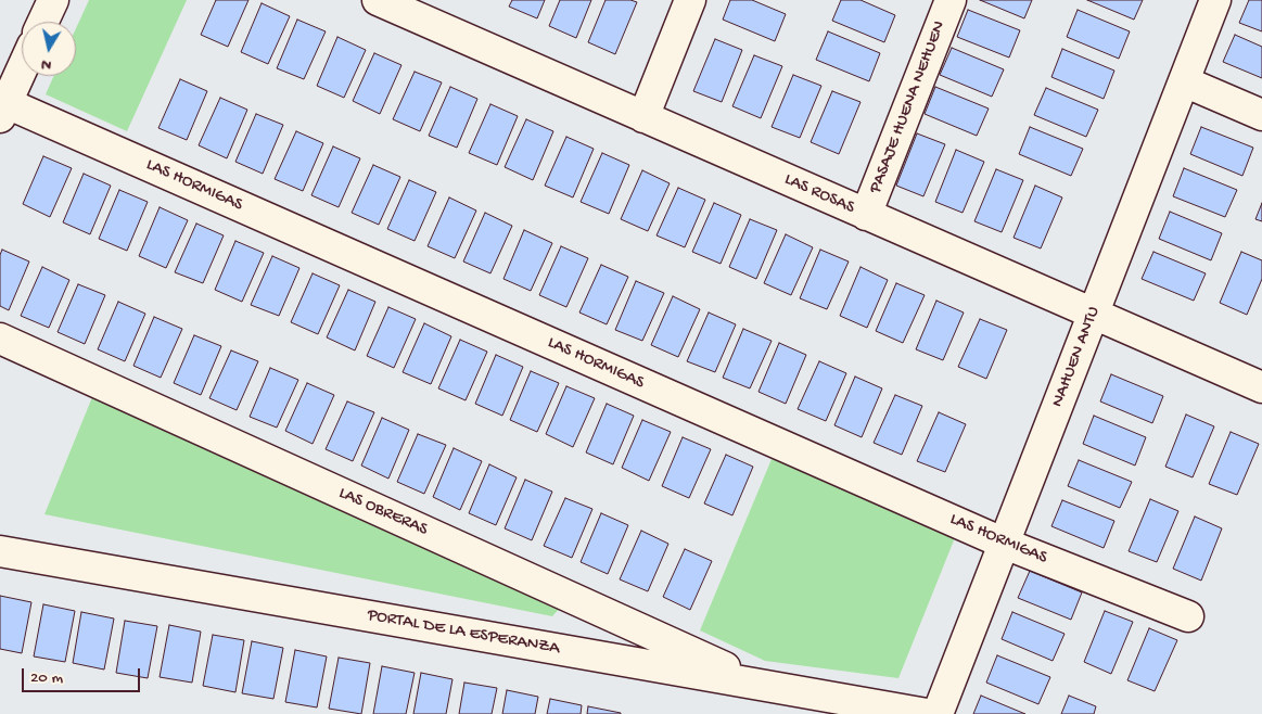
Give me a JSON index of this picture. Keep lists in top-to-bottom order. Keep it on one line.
{"streets":{"street":["PASAJE HUENA NEHUEN","LAS HORMIGAS","LAS ROSAS","NAHUEN ANTU","LAS OBRERAS","PORTAL DE LA ESPERANZA"]},"crossings":[["PASAJE HUENA NEHUEN","LAS ROSAS"],["LAS HORMIGAS","NAHUEN ANTU"],["LAS ROSAS","NAHUEN ANTU"],["LAS OBRERAS","PORTAL DE LA ESPERANZA"]],"scale_bar":"20 m","north":"bottom"}
